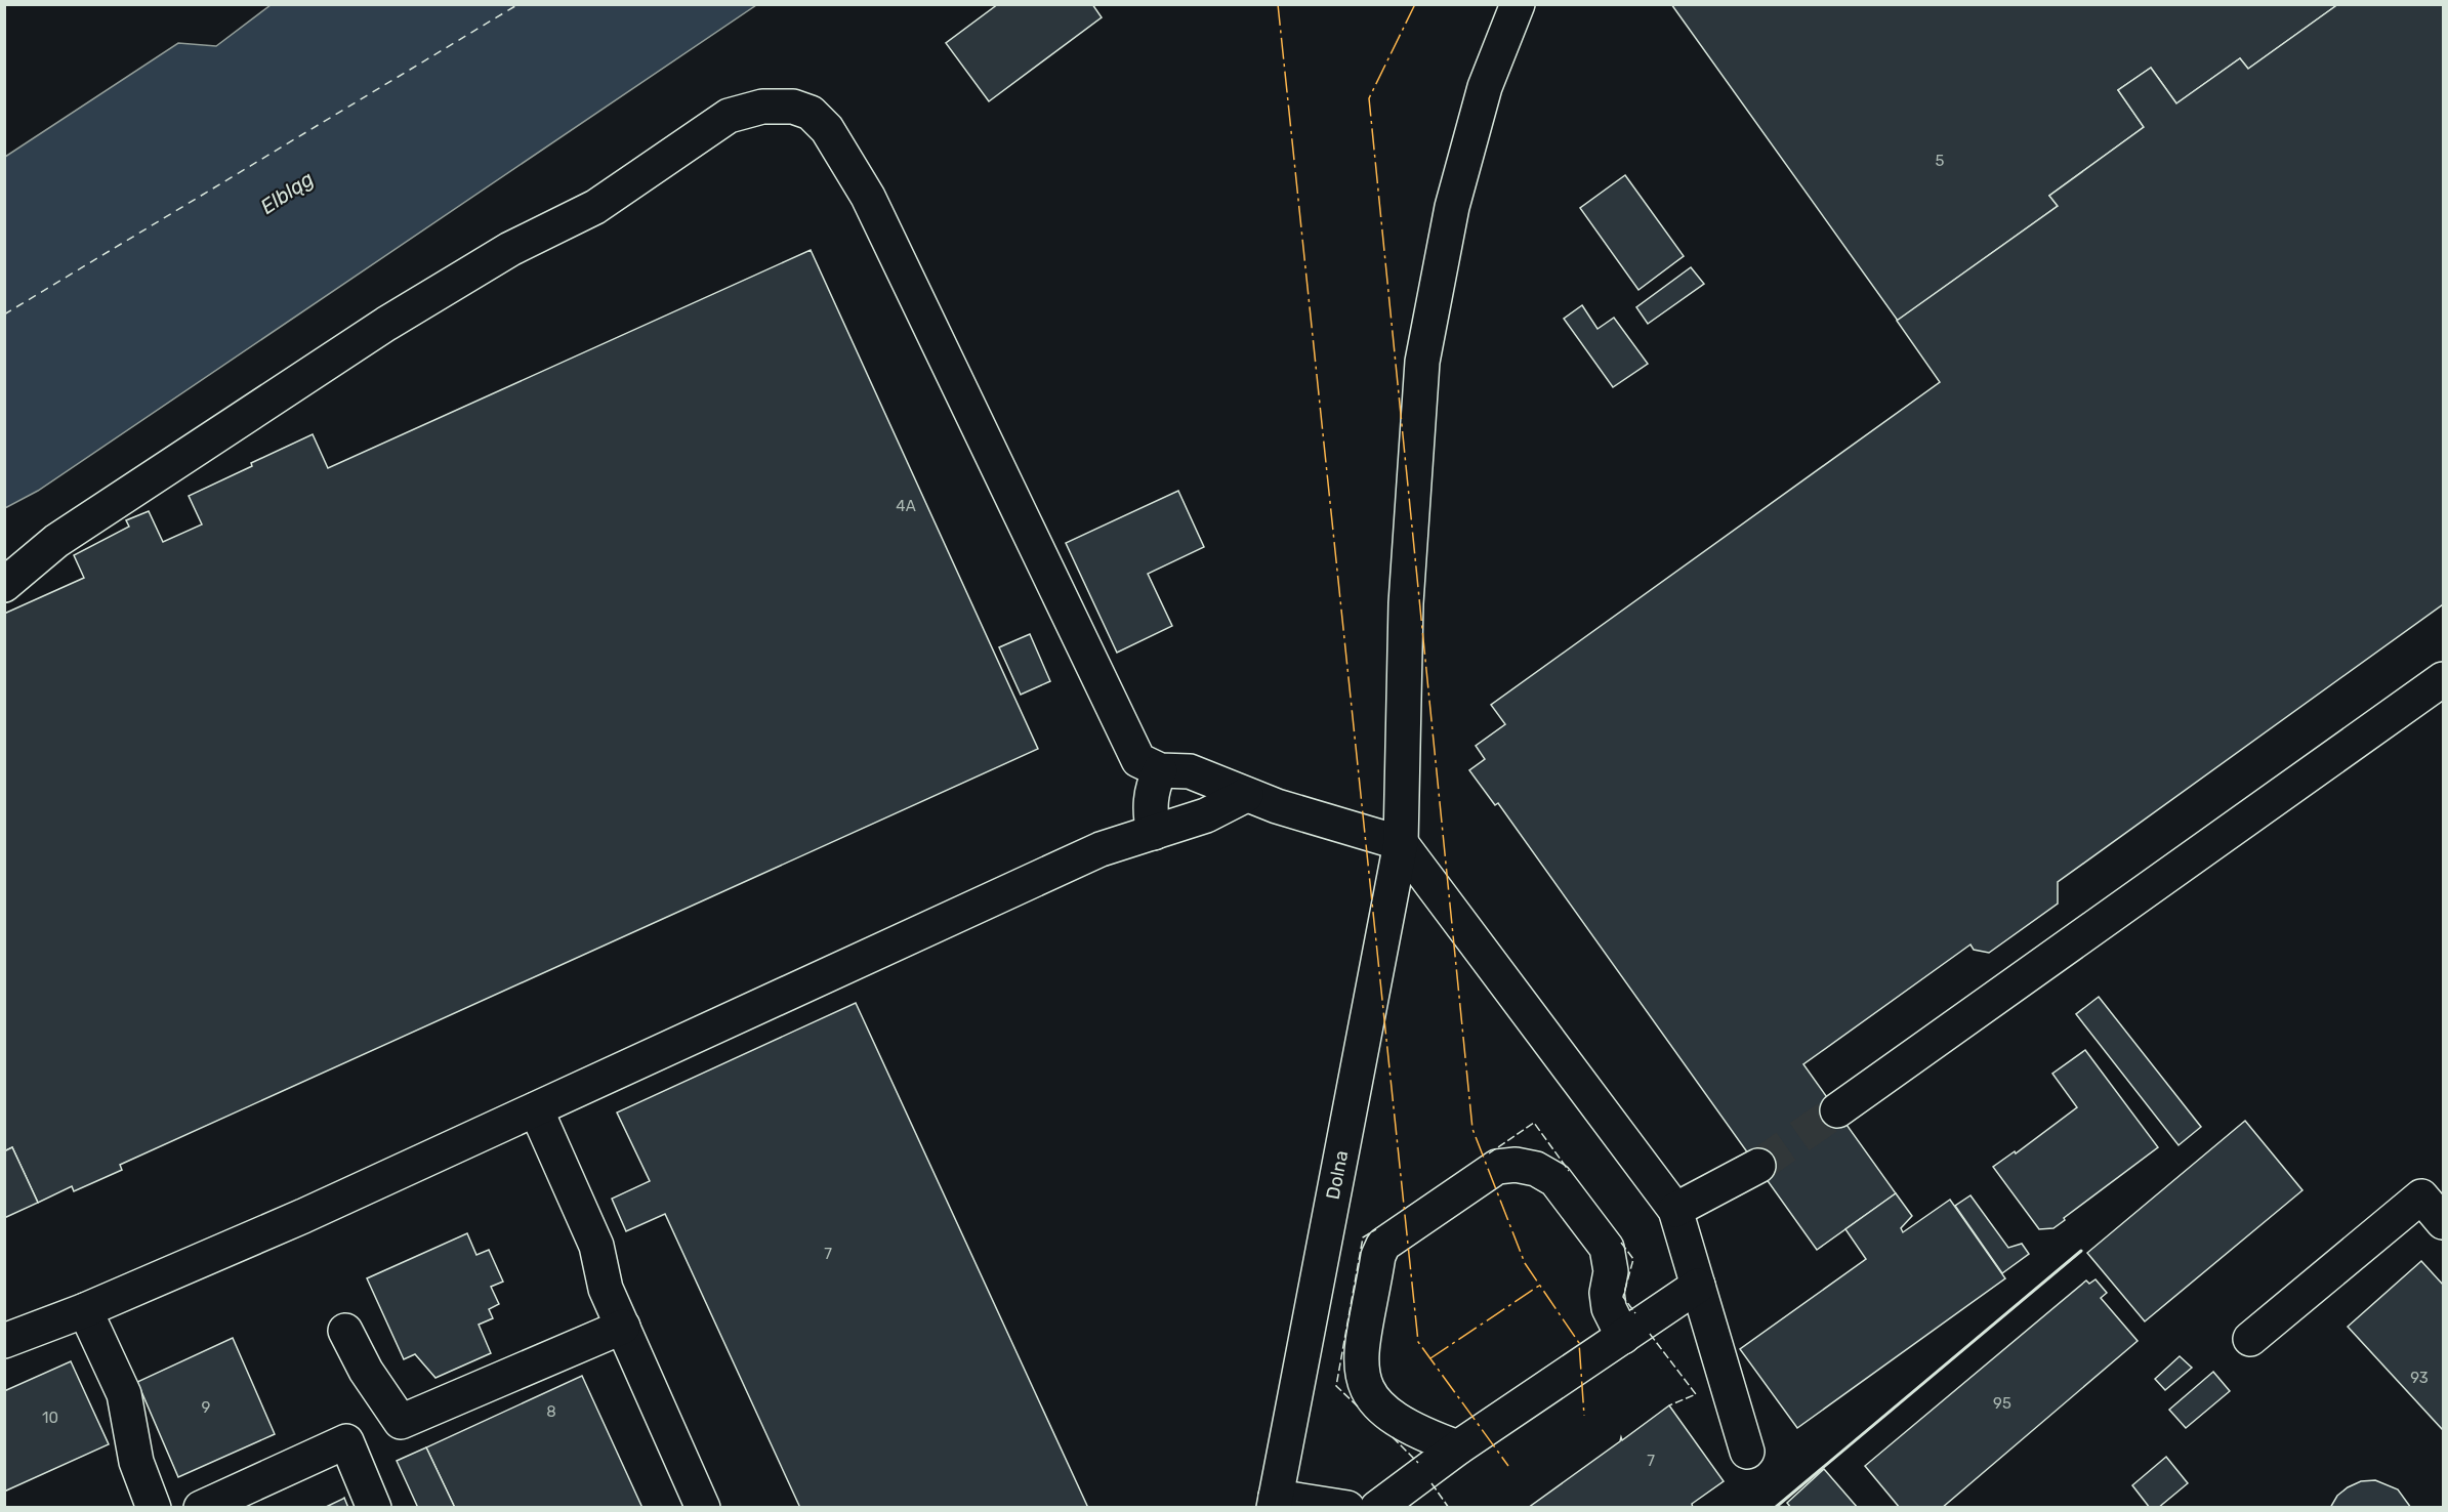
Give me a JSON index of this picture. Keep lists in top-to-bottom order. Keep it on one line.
{"streets":{"street":["Dolna"]},"water":["Elbląg"],"house_numbers":["5","4A","7","93","95","9","8","10","7"]}
